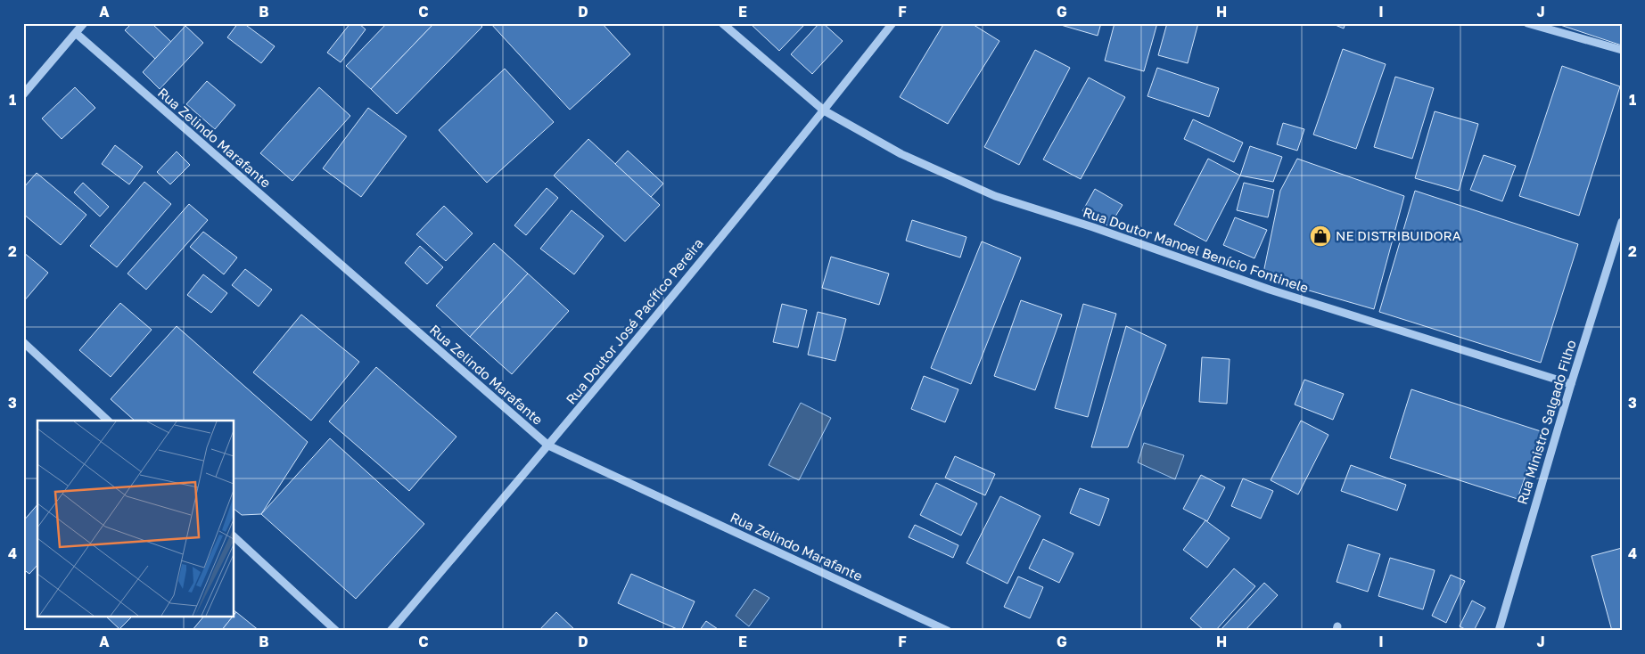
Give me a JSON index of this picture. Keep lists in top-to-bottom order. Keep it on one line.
{"streets":{"street":["Rua Zelindo Marafante","Rua Doutor Manoel Benício Fontinele","Rua Doutor José Pacífico Pereira","Rua Ministro Salgado Filho"]},"crossings":[["Rua Zelindo Marafante","Rua Doutor José Pacífico Pereira"],["Rua Doutor Manoel Benício Fontinele","Rua Doutor José Pacífico Pereira"],["Rua Doutor Manoel Benício Fontinele","Rua Ministro Salgado Filho"]],"places":{"shop":["NE DISTRIBUIDORA"]},"grid":{"columns":["A","B","C","D","E","F","G","H","I","J"],"rows":["1","2","3","4"]}}
